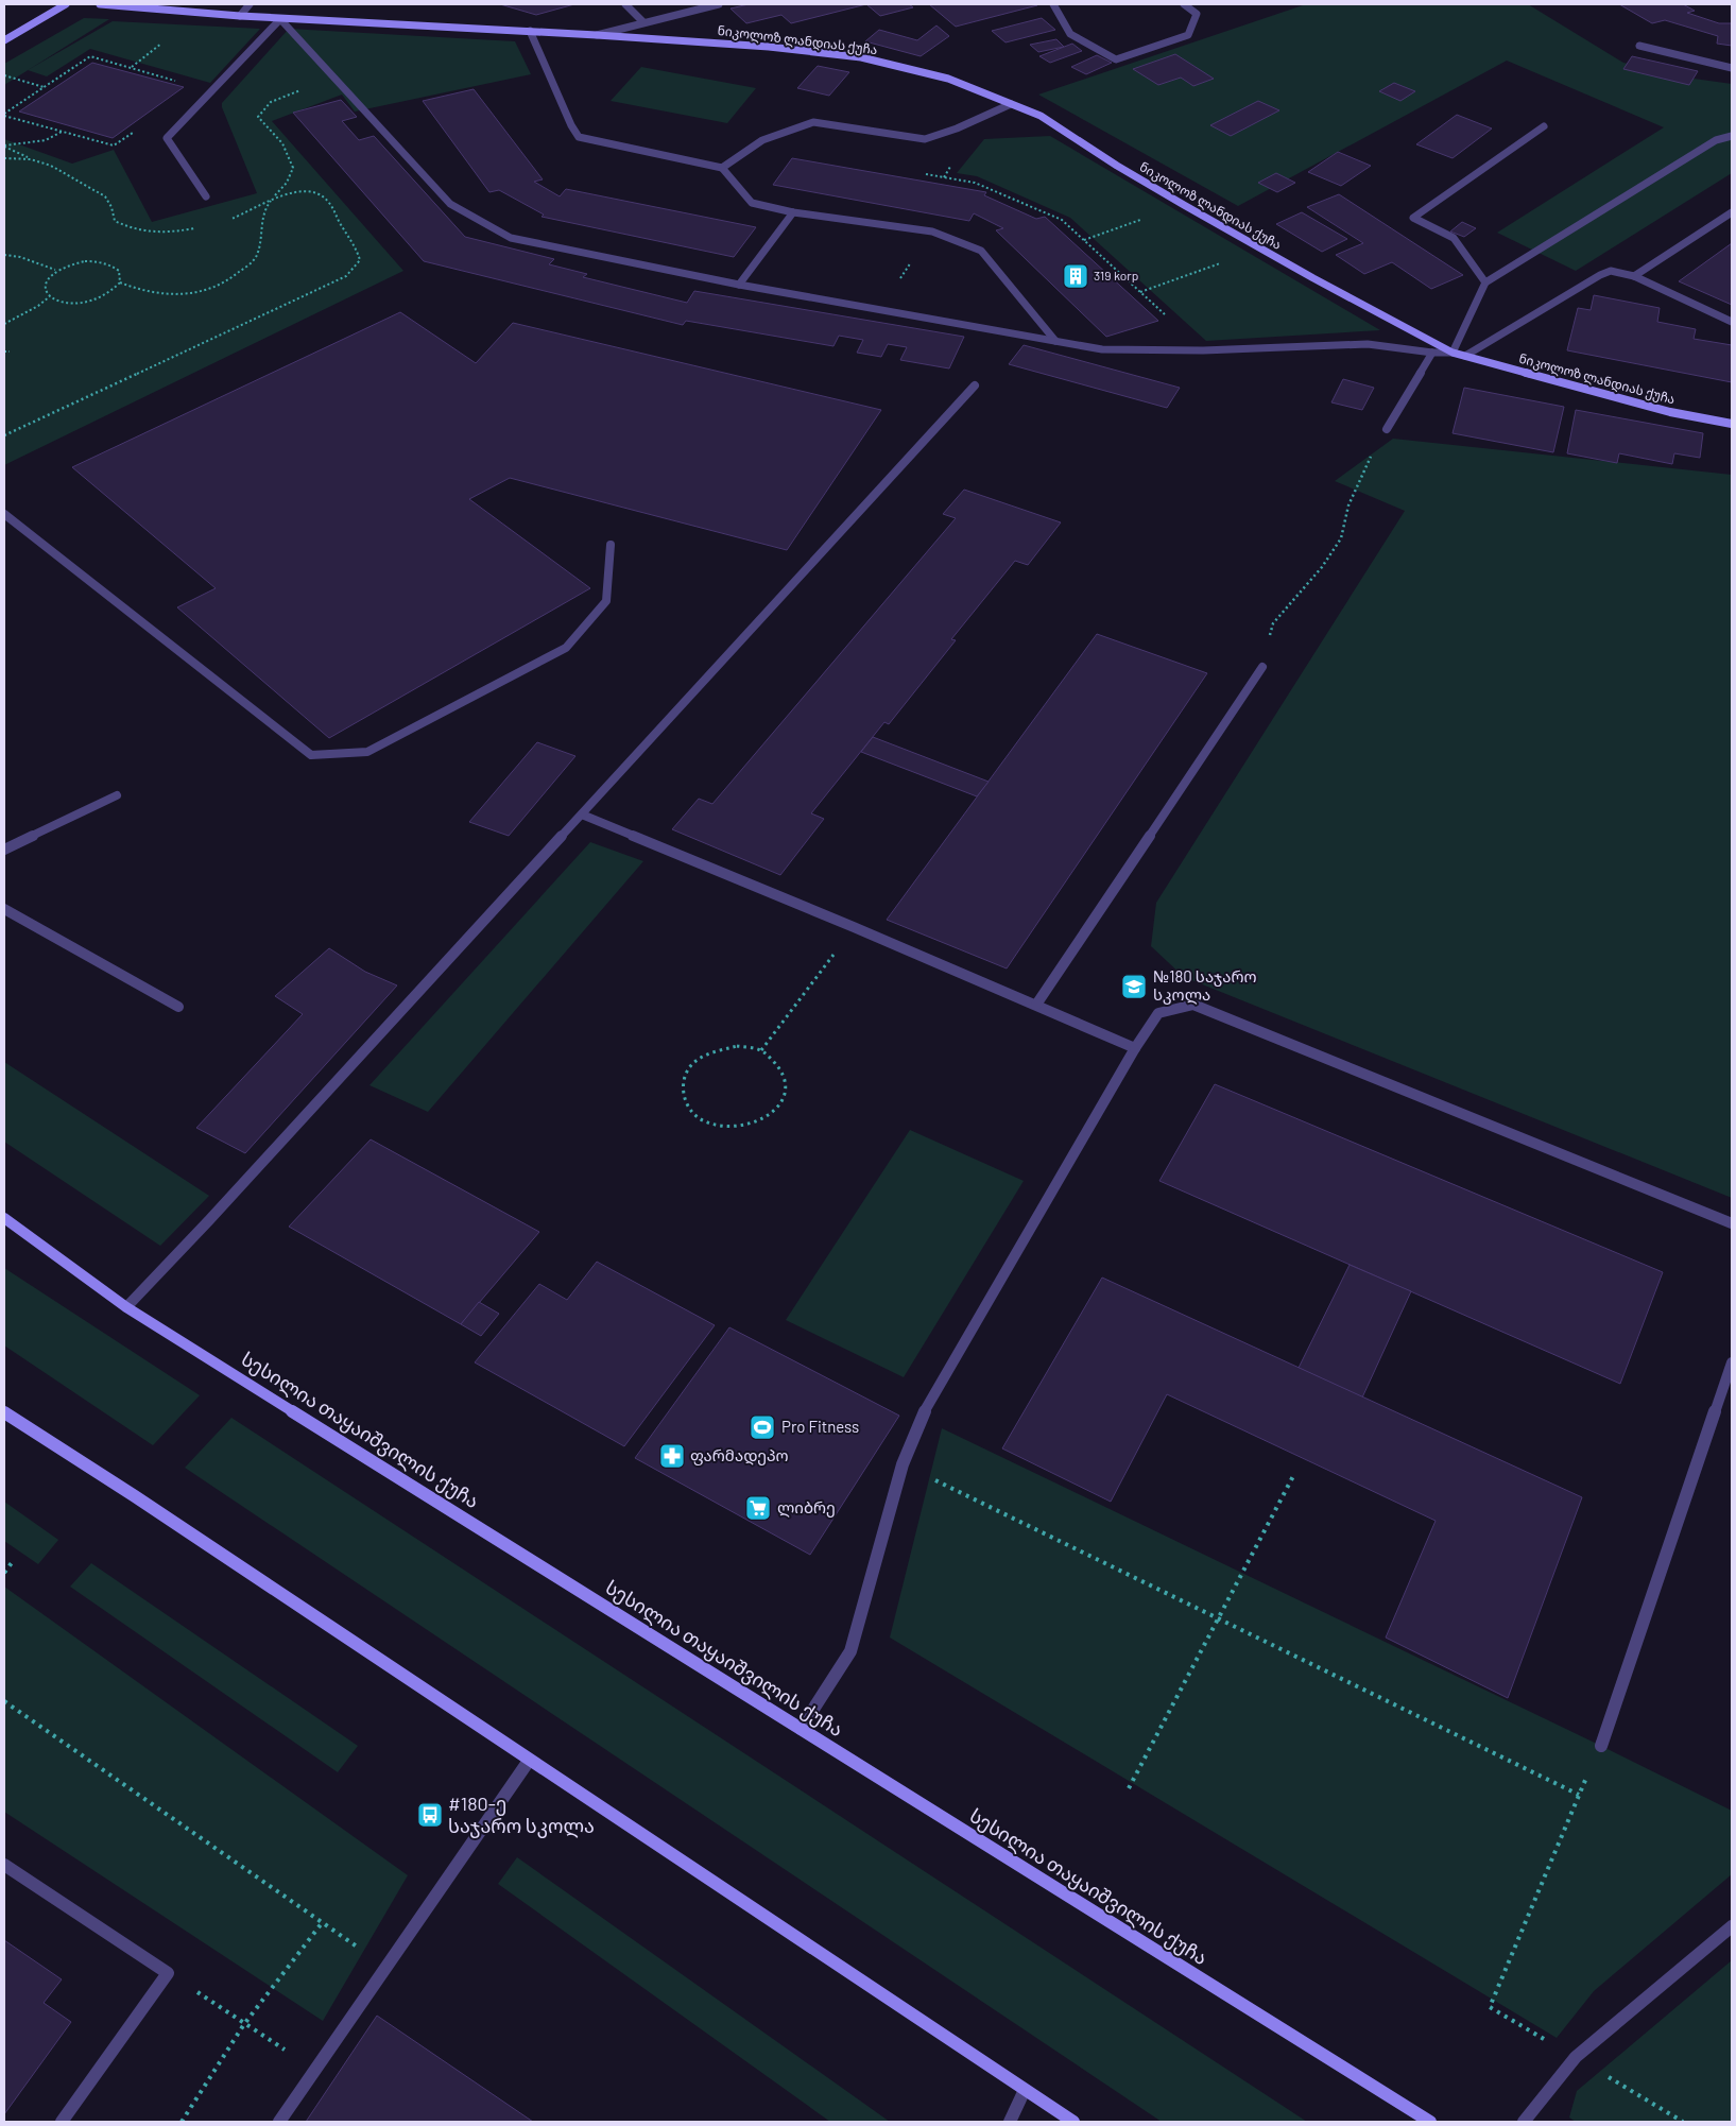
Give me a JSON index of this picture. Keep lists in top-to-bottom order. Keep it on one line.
{"streets":{"street":["ნიკოლოზ ლანდიას ქუჩა","სესილია თაყაიშვილის ქუჩა"]},"places":{"building":["319 korp"],"school or university":["№180 საჯარო სკოლა"],"sports":["Pro Fitness"],"pharmacy":["ფარმადეპო"],"supermarket":["ლიბრე"],"bus stop":["#180-ე საჯარო სკოლა"]}}
